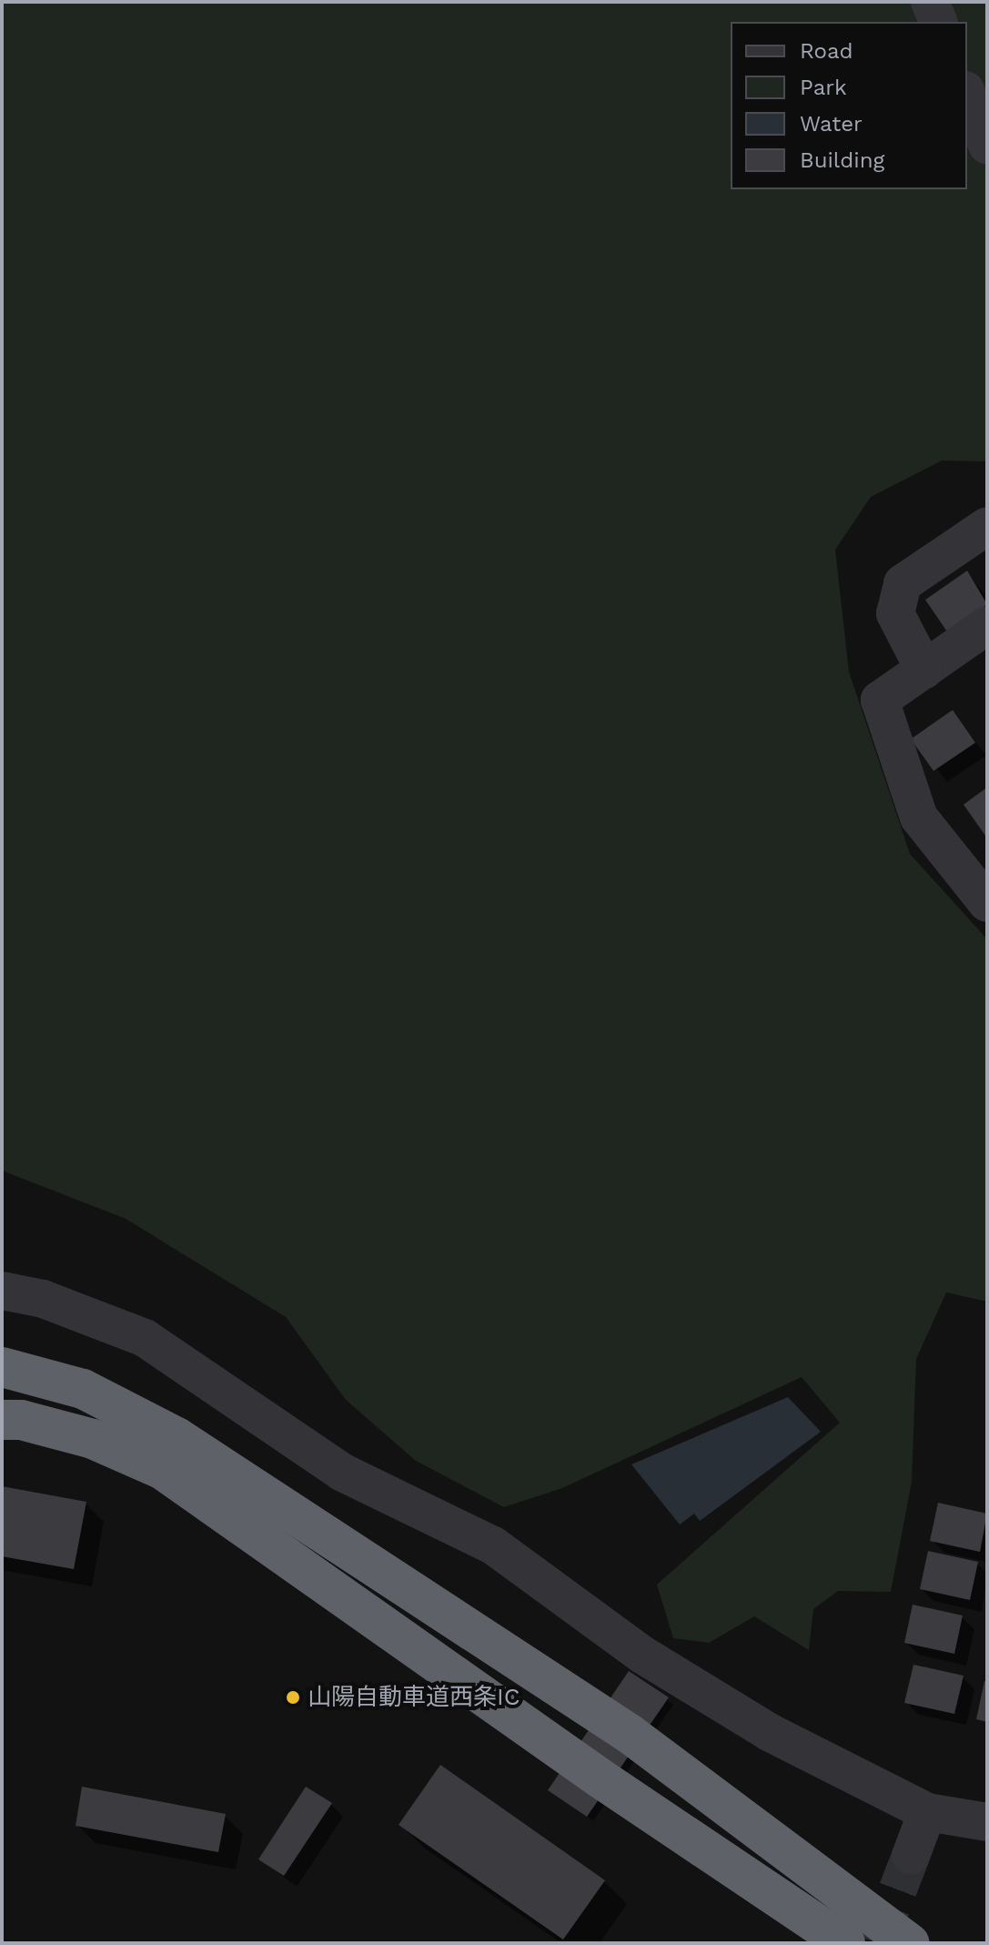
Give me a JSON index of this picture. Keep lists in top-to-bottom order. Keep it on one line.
{"places":["山陽自動車道西条IC"],"legend":["Road","Park","Water","Building"]}
